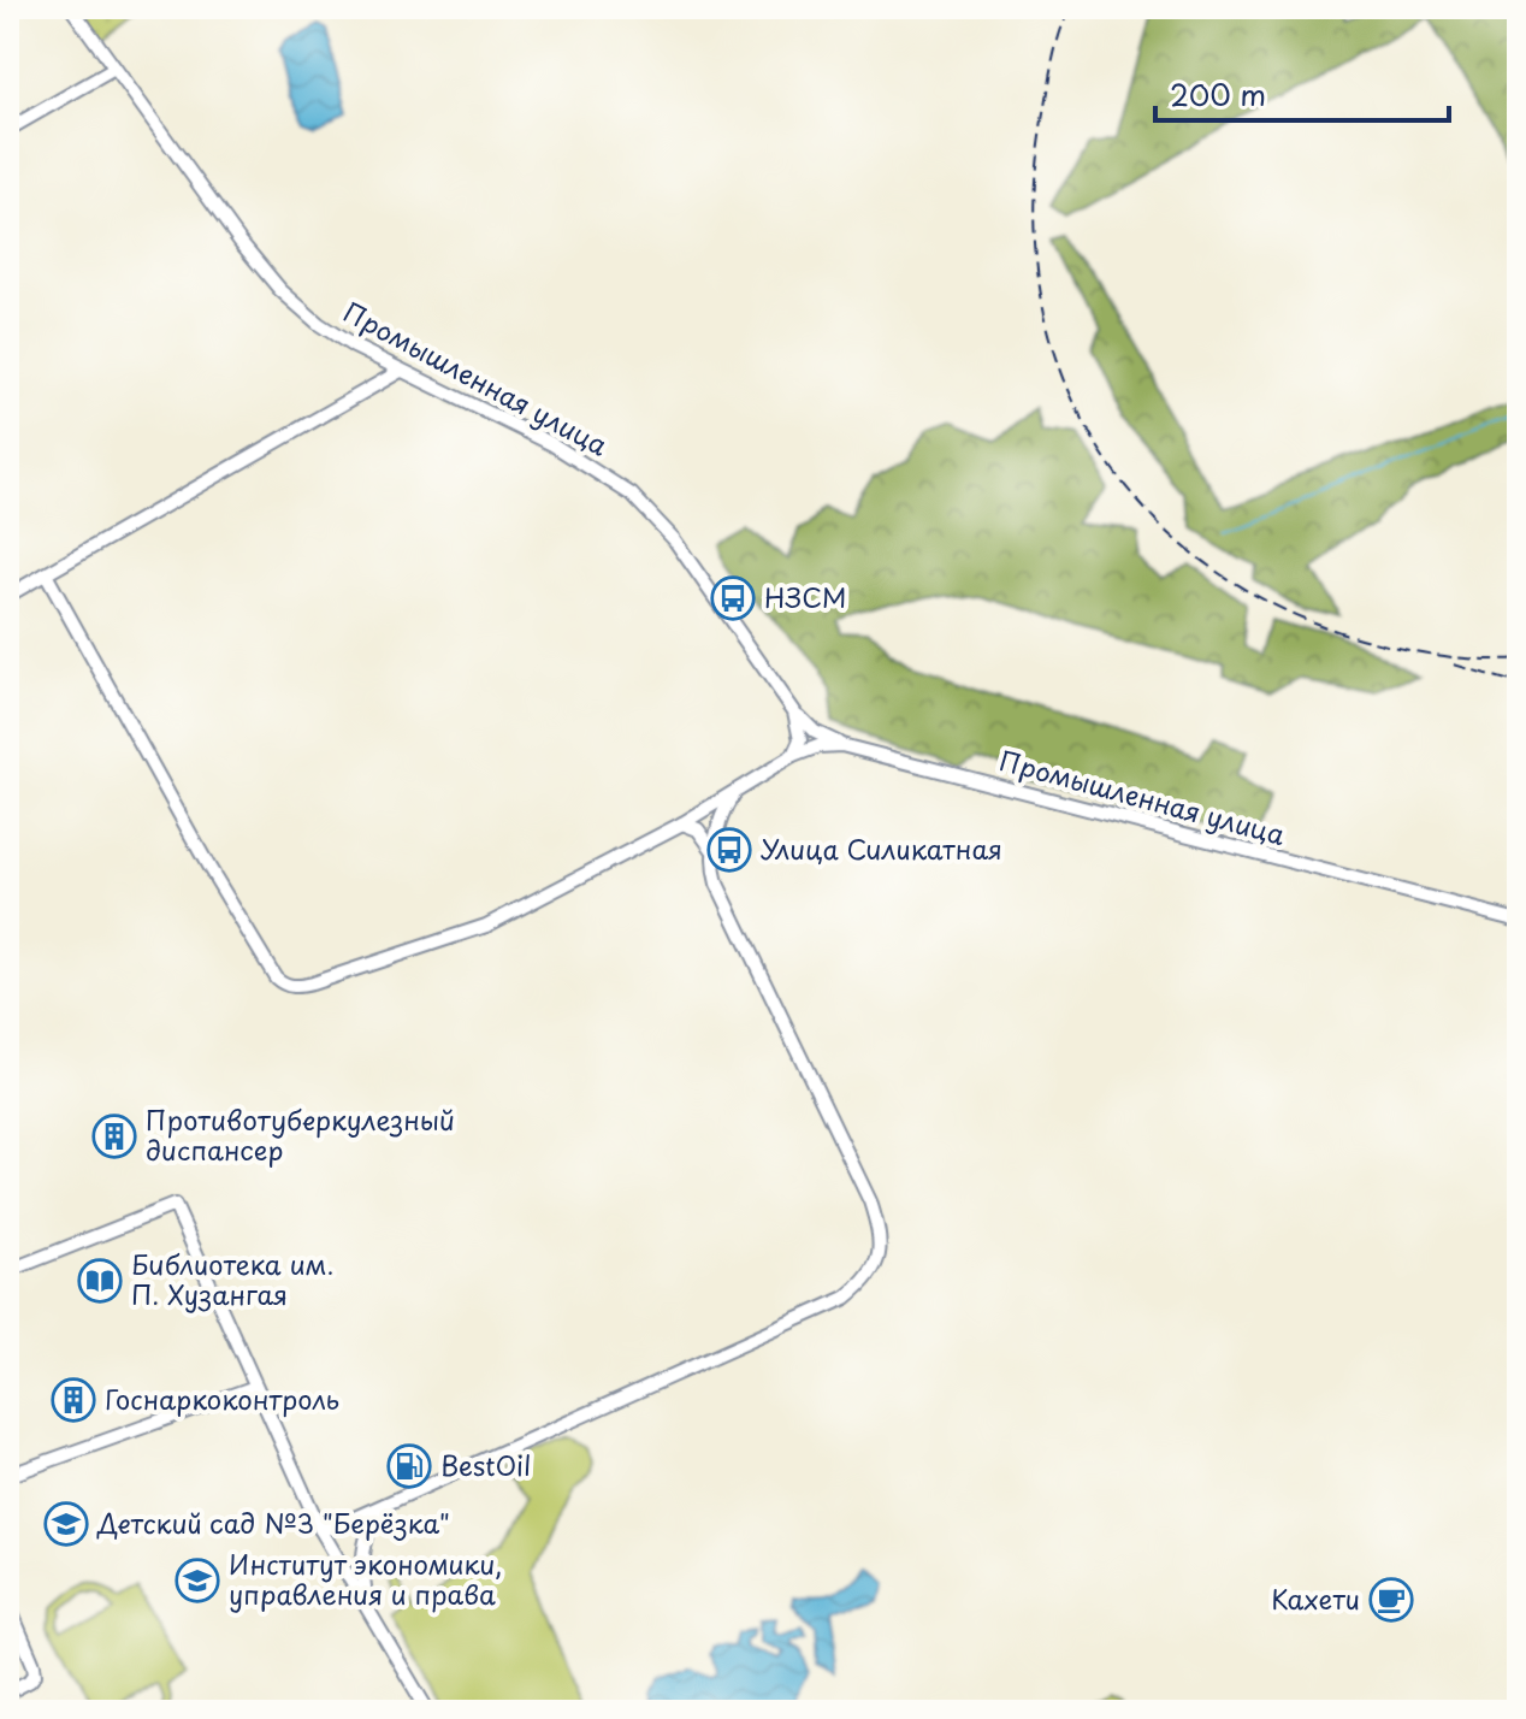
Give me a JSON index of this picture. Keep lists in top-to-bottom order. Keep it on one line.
{"streets":{"street":["Промышленная улица"]},"places":{"bus stop":["НЗСМ","Улица Силикатная"],"building":["Противотуберкулезный диспансер","Госнаркоконтроль"],"library":["Библиотека им. П. Хузангая"],"fuel station":["BestOil"],"school or university":["Детский сад №3 \"Берёзка\"","Институт экономики, управления и права"],"cafe":["Кахети"]},"scale_bar":"200 m"}
